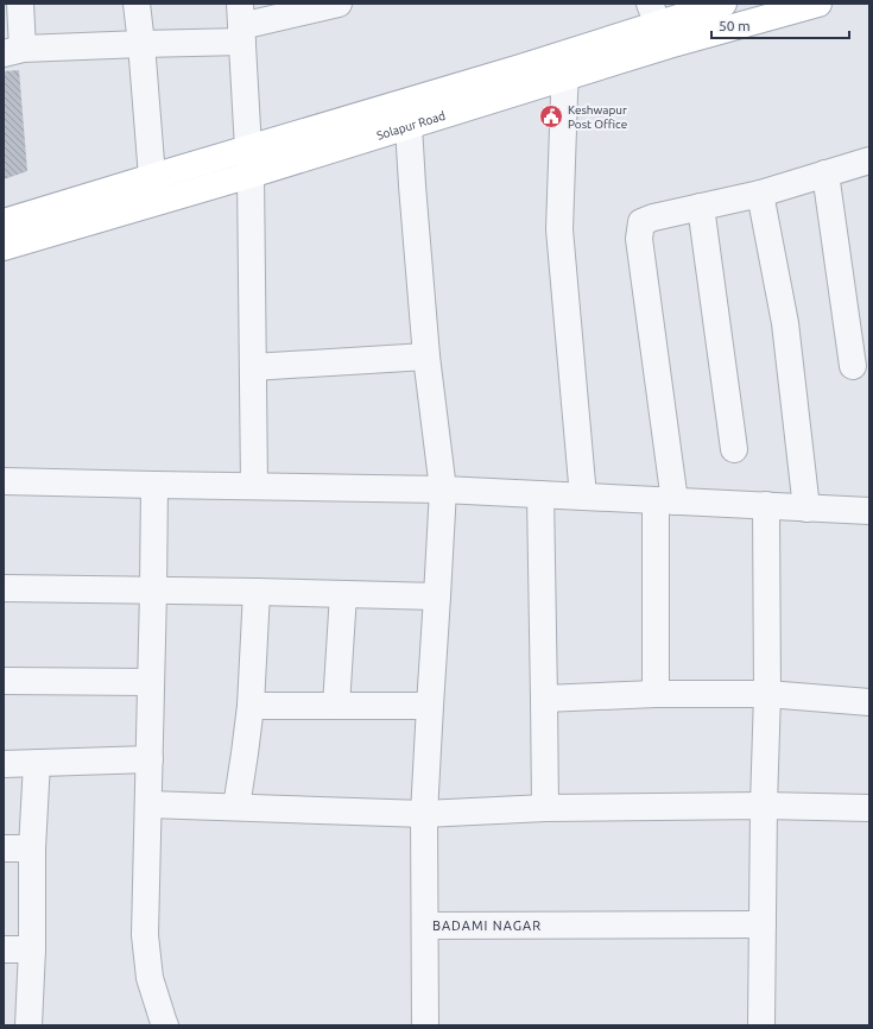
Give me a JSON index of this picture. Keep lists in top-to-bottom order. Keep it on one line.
{"streets":{"main road":["Solapur Road"]},"districts":["BADAMI NAGAR"],"places":{"public building":["Keshwapur Post Office"]},"scale_bar":"50 m"}
